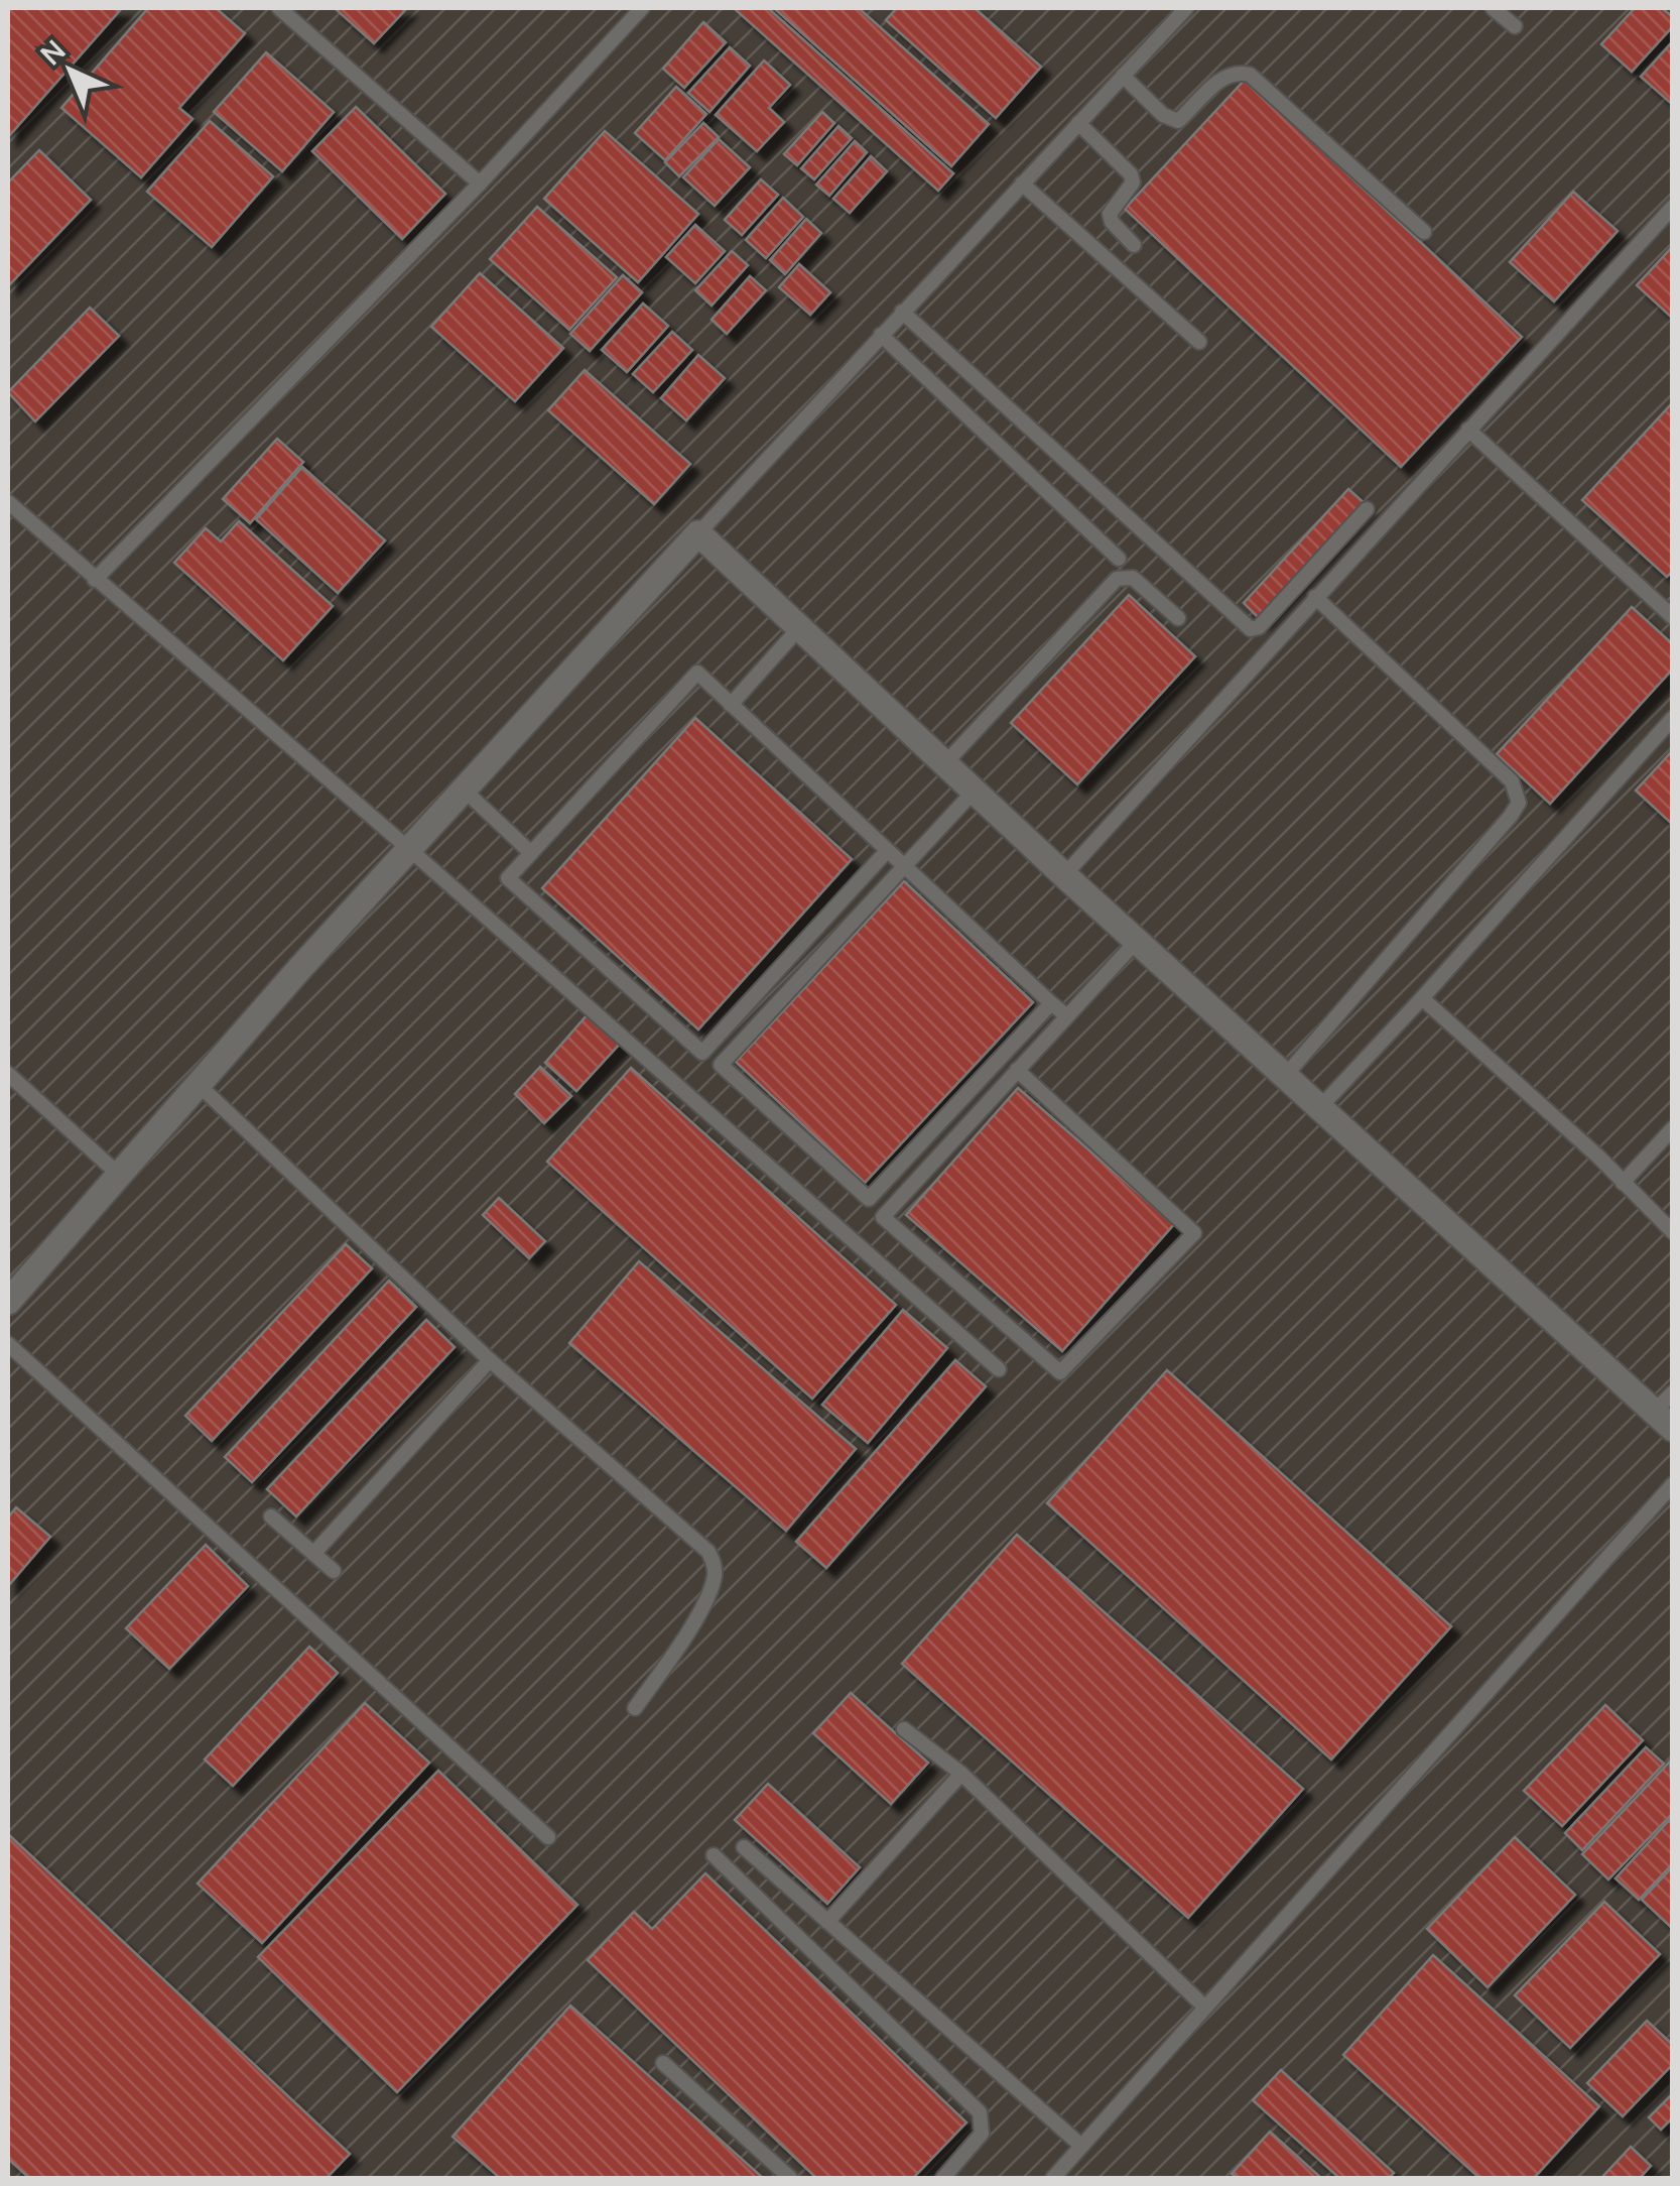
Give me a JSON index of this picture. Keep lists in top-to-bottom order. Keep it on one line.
{"north":"top left"}
